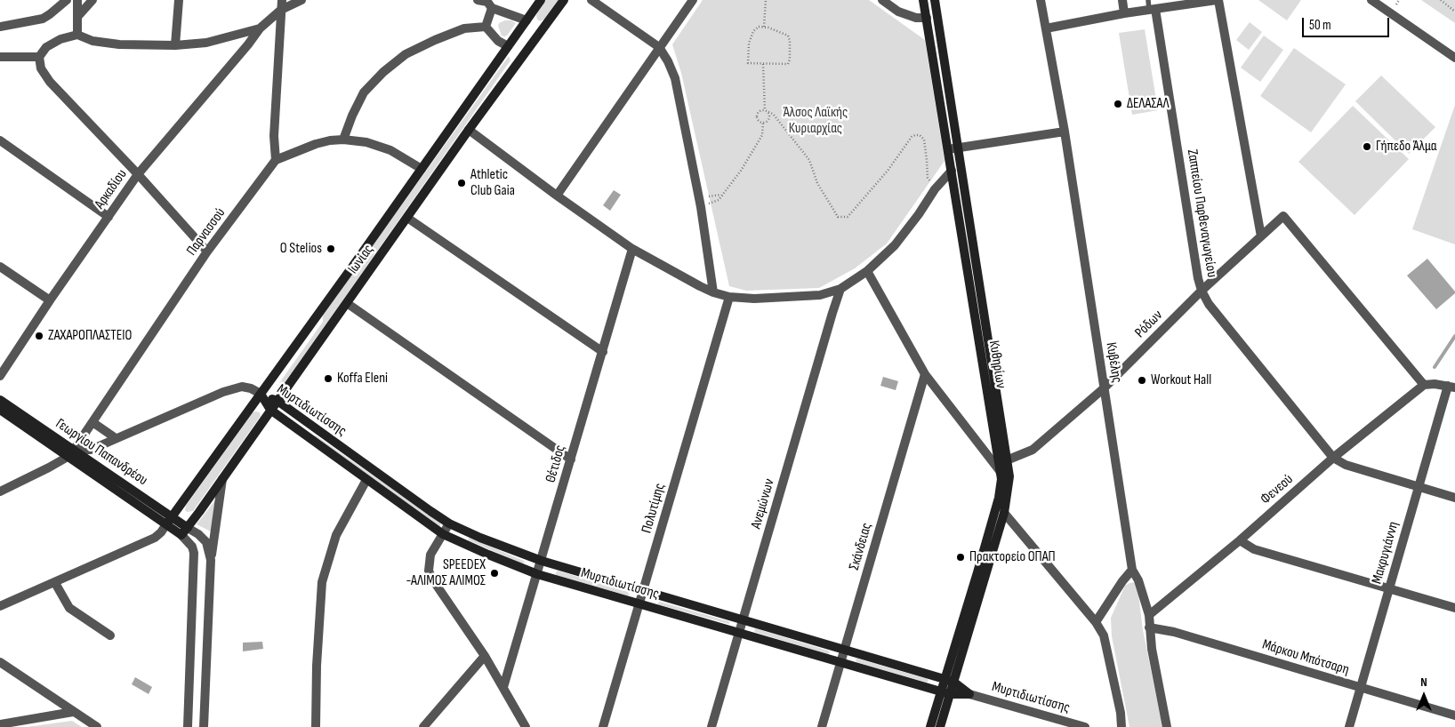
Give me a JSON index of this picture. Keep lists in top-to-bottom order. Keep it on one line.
{"streets":{"street":["Αρκαδίου","Ζαππείου Παρθεναγωγείου","Παρνασσού","Ιωνίας","Ρόδων","Κυβέλης","Κυθηρίων","Μυρτιδιωτίσσης","Γεωργίου Παπανδρέου","Θέτιδος","Φενεού","Ανεμώνων","Πολυτίμης","Σκάνδειας","Μακρυγιάννη","Μάρκου Μπότσαρη"]},"crossings":[["Ζαππείου Παρθεναγωγείου","Ρόδων"],["Ζαππείου Παρθεναγωγείου","Φενεού"],["Παρνασσού","Γεωργίου Παπανδρέου"],["Ιωνίας","Μυρτιδιωτίσσης"],["Ιωνίας","Γεωργίου Παπανδρέου"],["Ρόδων","Κυβέλης"],["Ρόδων","Κυθηρίων"],["Ρόδων","Φενεού"],["Κυβέλης","Φενεού"],["Κυβέλης","Μάρκου Μπότσαρη"],["Κυθηρίων","Μυρτιδιωτίσσης"],["Μυρτιδιωτίσσης","Θέτιδος"],["Μυρτιδιωτίσσης","Ανεμώνων"],["Μυρτιδιωτίσσης","Πολυτίμης"],["Μυρτιδιωτίσσης","Σκάνδειας"],["Μακρυγιάννη","Μάρκου Μπότσαρη"]],"parks":["Άλσος Λαϊκής Κυριαρχίας"],"places":["ΔΕΛΑΣΑΛ","Γήπεδο Άλμα","Athletic Club Gaia","O Stelios","ΖΑΧΑΡΟΠΛΑΣΤΕΙΟ","Koffa Eleni","Workout Hall","Πρακτορείο ΟΠΑΠ","SPEEDEX -ΑΛΙΜΟΣ ΑΛΙΜΟΣ"],"scale_bar":"50 m","north":"top"}
